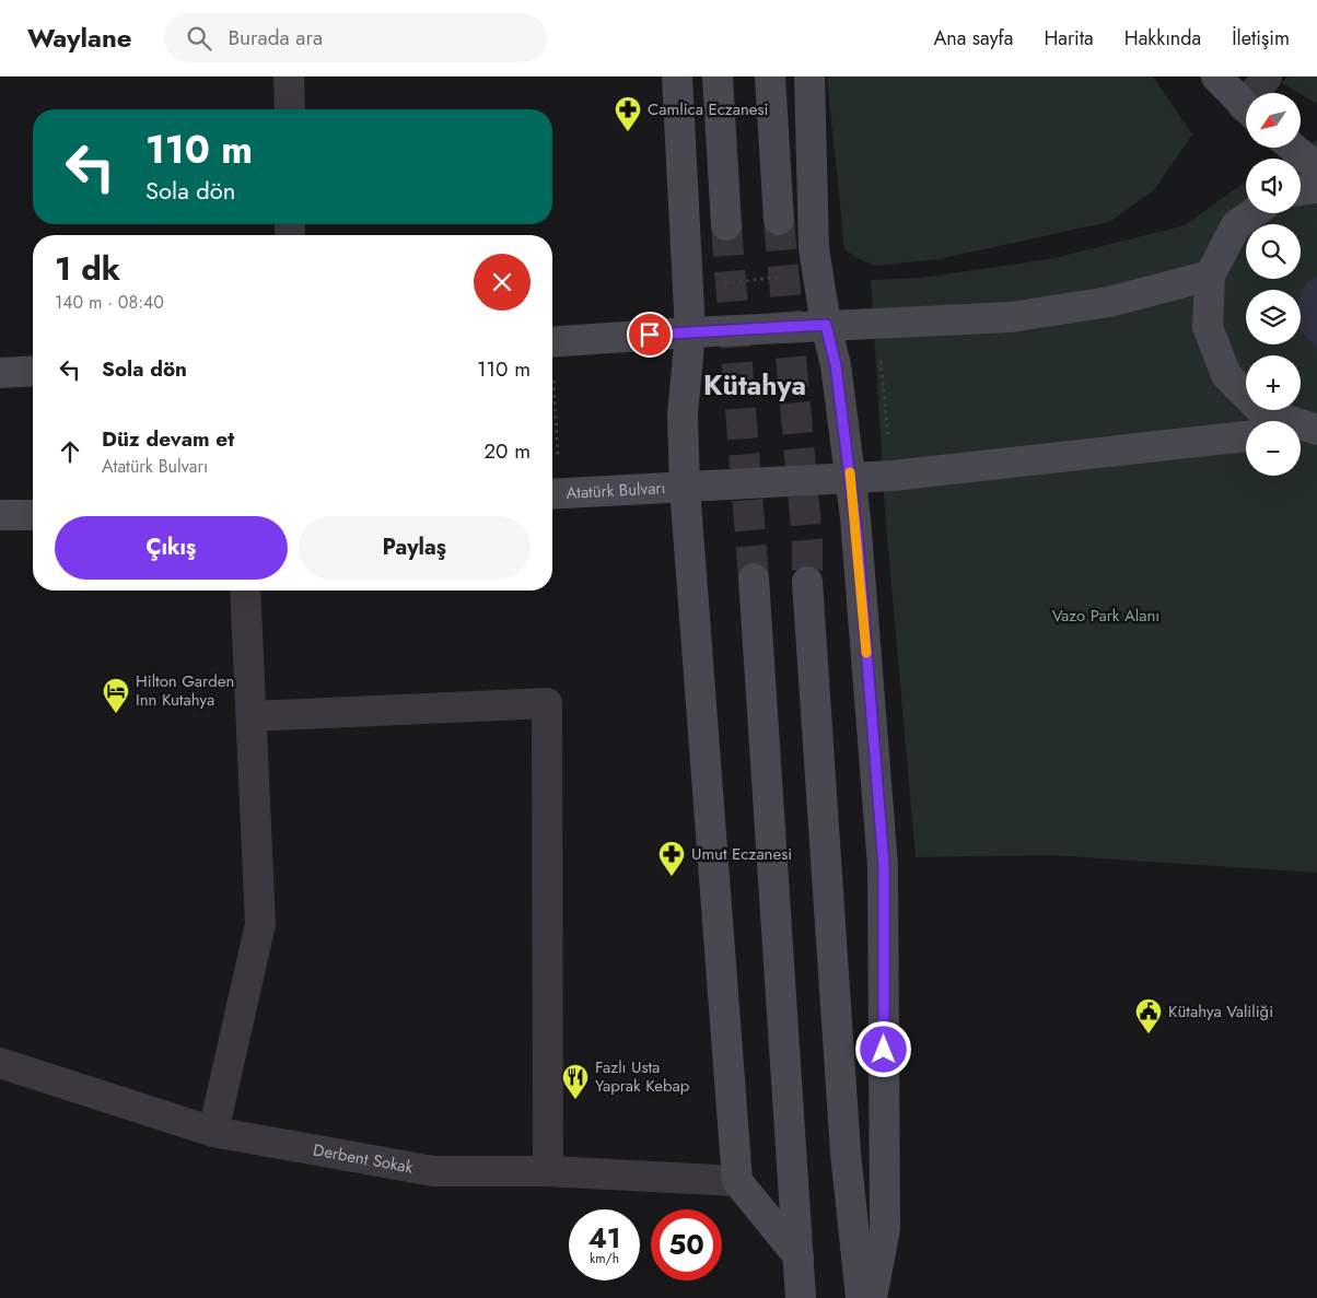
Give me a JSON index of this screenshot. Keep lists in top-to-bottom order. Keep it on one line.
{"streets":{"main road":["Atatürk Bulvarı"],"street":["Derbent Sokak"]},"districts":["Kütahya"],"parks":["Vazo Park Alanı"],"places":{"pharmacy":["Camlica Eczanesi","Umut Eczanesi"],"hotel":["Hilton Garden Inn Kutahya"],"public building":["Kütahya Valiliği"],"restaurant":["Fazlı Usta Yaprak Kebap"]},"north":"bottom left","page":{"header":"Waylane","search":"Burada ara","nav":["Ana sayfa","Harita","Hakkında","İletişim"],"map_buttons":["+","−"],"turn":["110 m","Sola dön"],"heading":["1 dk","140 m · 08:40"],"list":[{"name":"Sola dön","value":"110 m"},{"name":"Düz devam et","note":"Atatürk Bulvarı","value":"20 m"}],"buttons":["Çıkış","Paylaş"],"speed":"41 km/h","limit":"50"}}
